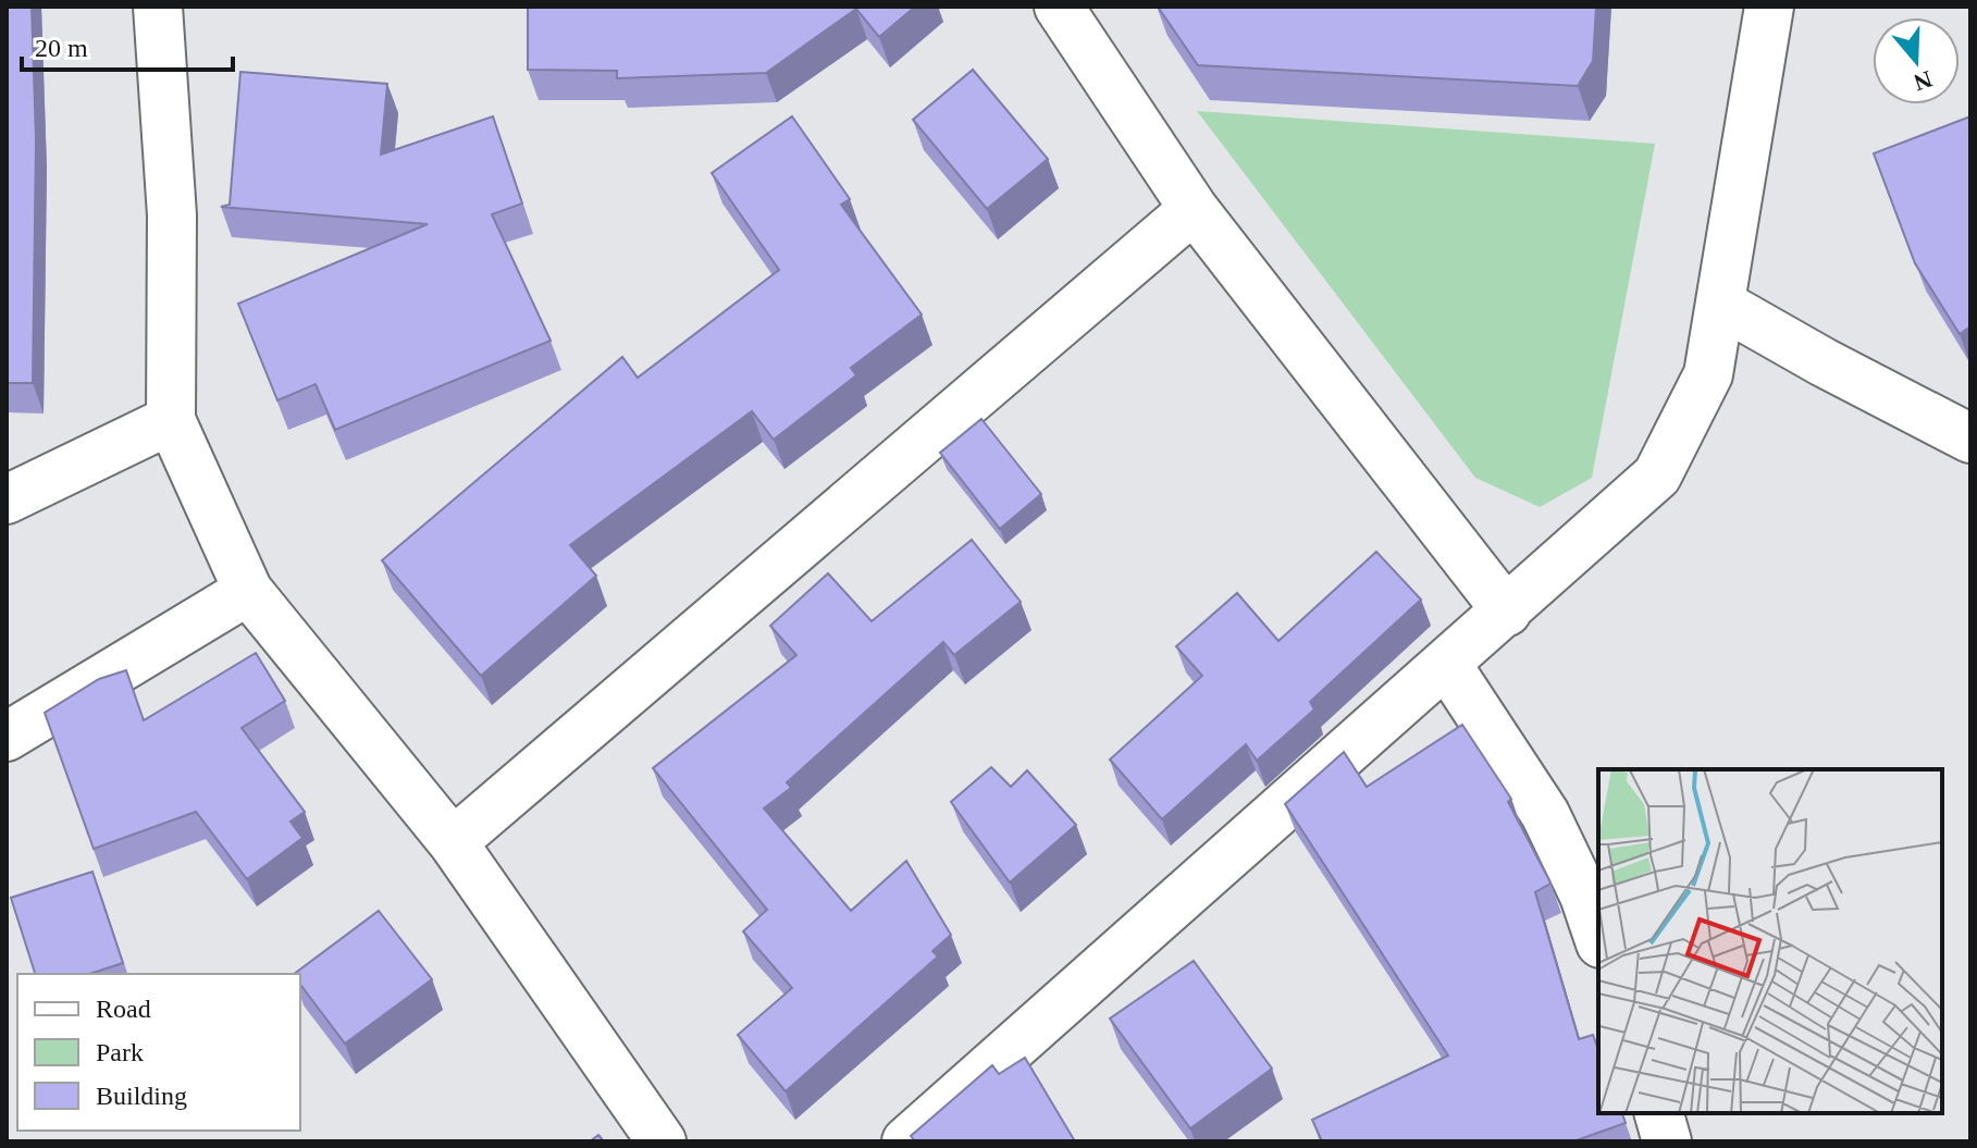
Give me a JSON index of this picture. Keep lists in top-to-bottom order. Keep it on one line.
{"legend":["Road","Park","Building"],"scale_bar":"20 m","north":"bottom"}
